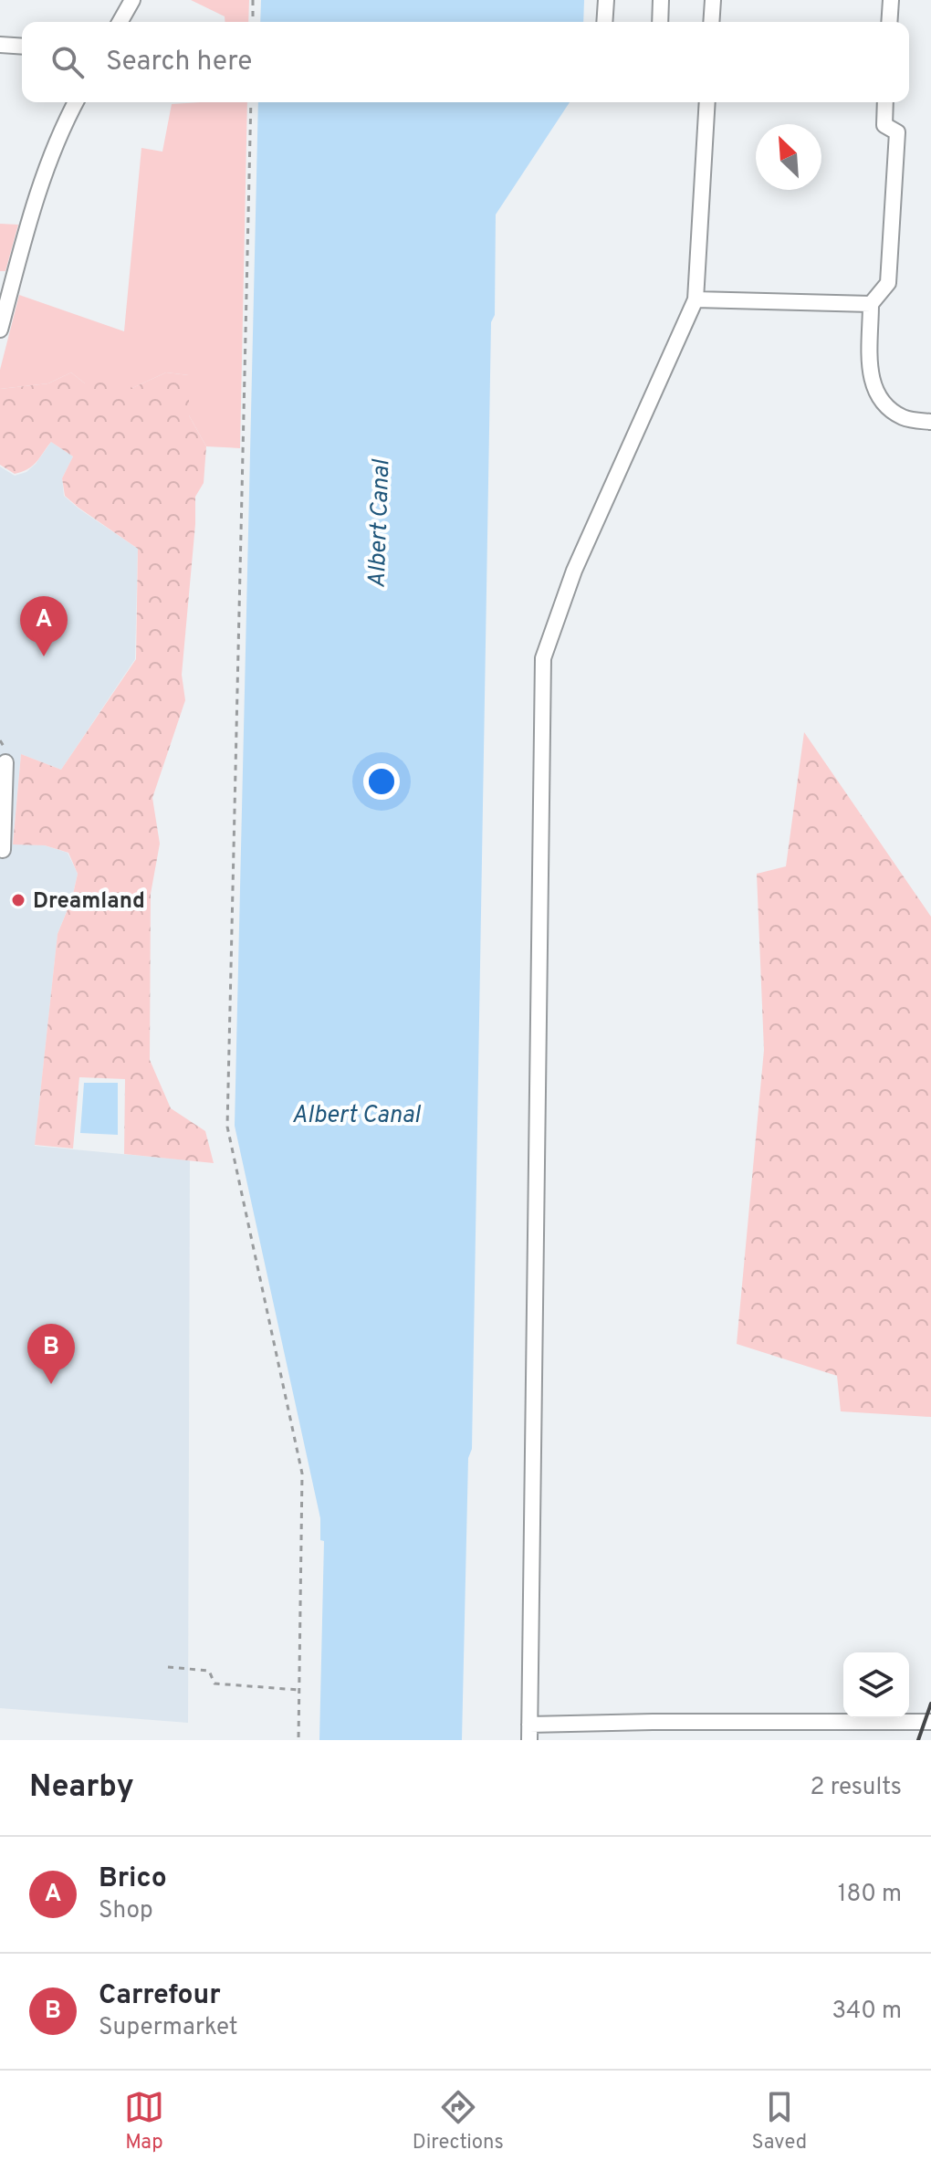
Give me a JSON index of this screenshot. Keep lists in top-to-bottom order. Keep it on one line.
{"water":["Albert Canal"],"places":["Dreamland"],"north":"top left","page":{"search":"Search here","pins":["A","B"],"heading":["Nearby","2 results"],"list":[{"mark":"A","name":"Brico","note":"Shop","value":"180 m"},{"mark":"B","name":"Carrefour","note":"Supermarket","value":"340 m"}],"nav":["Map","Directions","Saved"]}}
